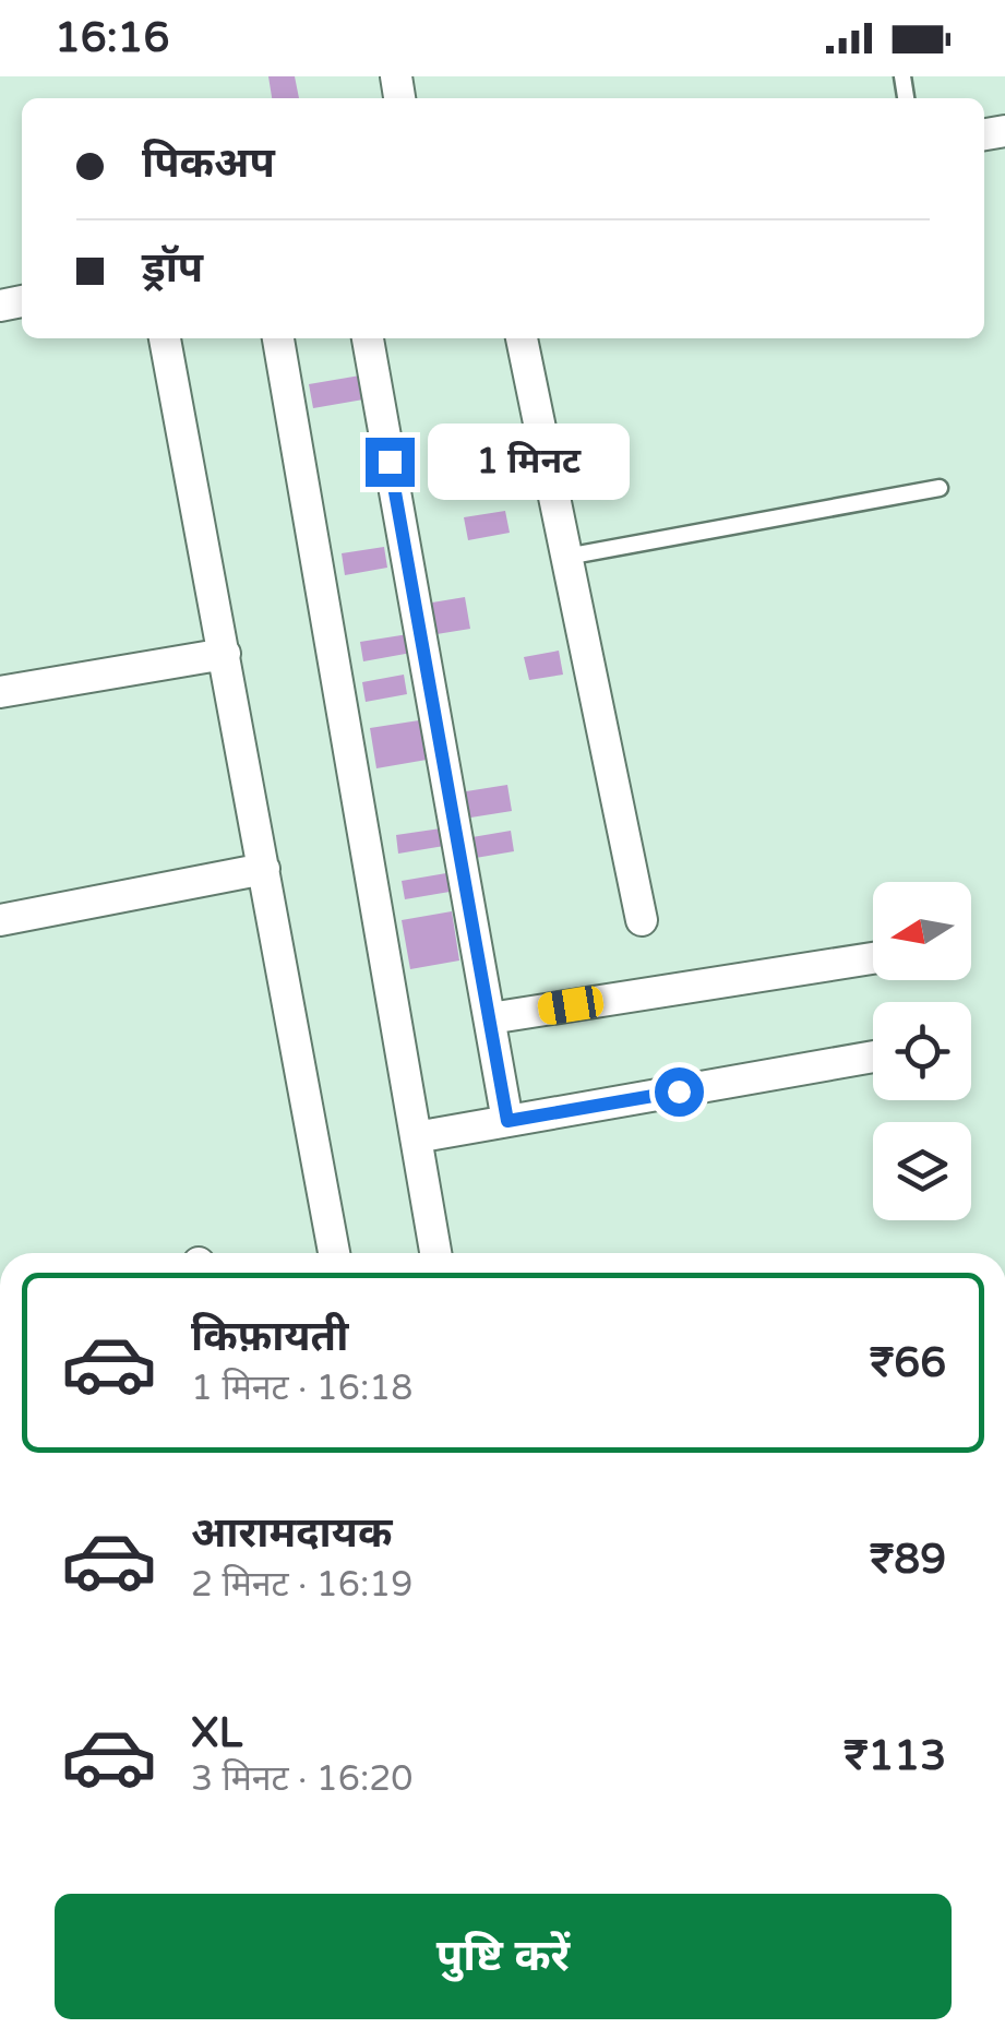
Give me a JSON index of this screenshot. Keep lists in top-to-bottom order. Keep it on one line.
{"north":"left","page":{"status":"16:16","banner":["पिकअप","ड्रॉप"],"bubble":"1 मिनट","list":[{"name":"किफ़ायती","note":"1 मिनट · 16:18","value":"₹66"},{"name":"आरामदायक","note":"2 मिनट · 16:19","value":"₹89"},{"name":"XL","note":"3 मिनट · 16:20","value":"₹113"}],"buttons":"पुष्टि करें"}}
